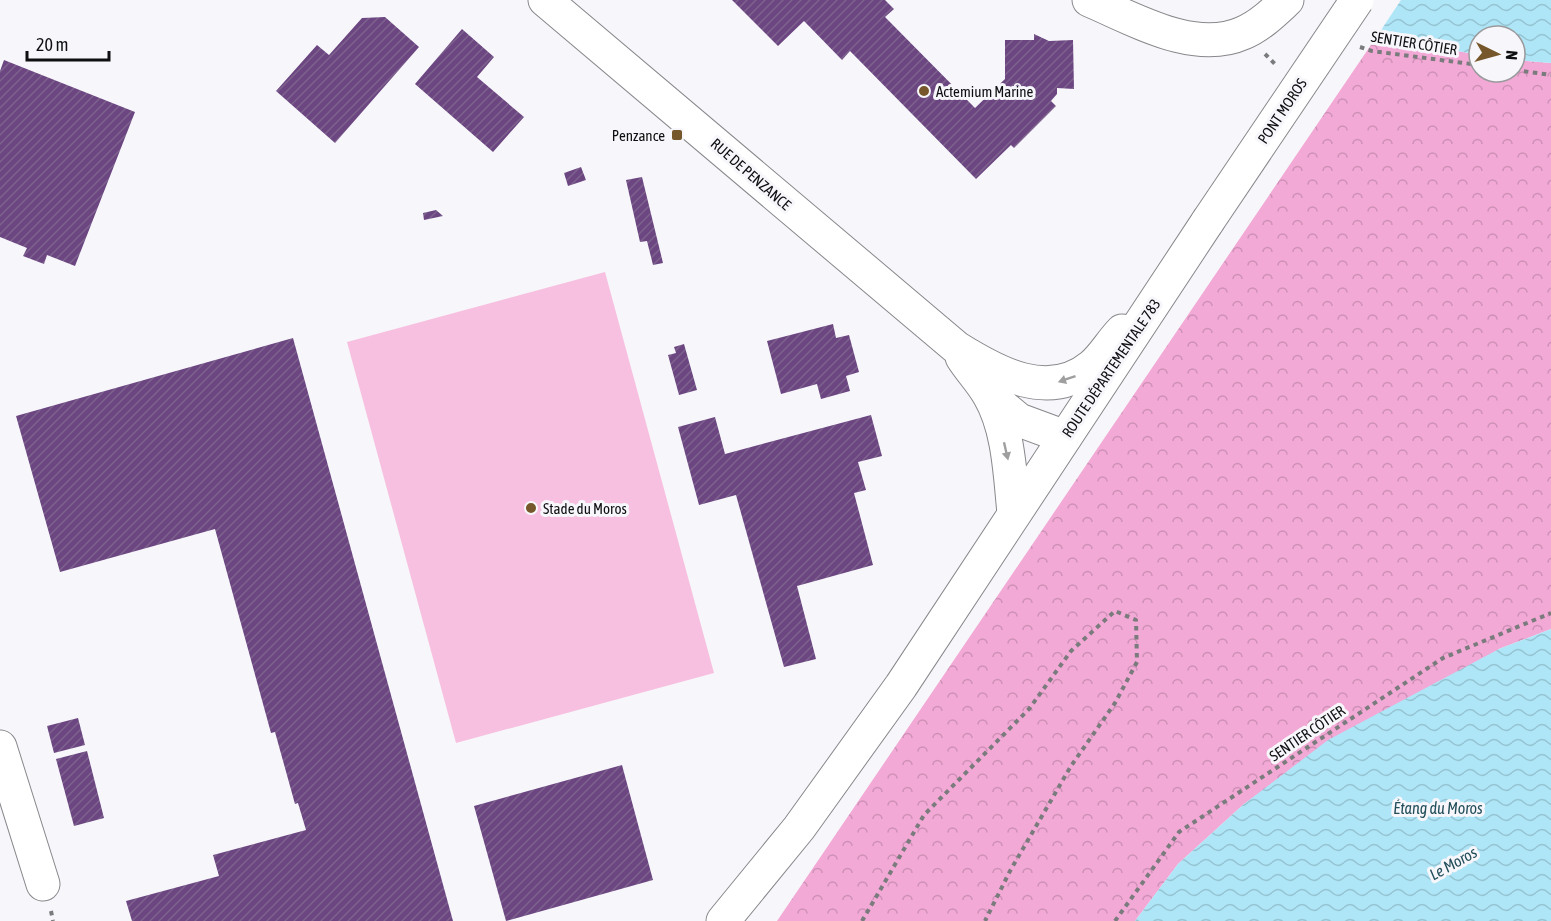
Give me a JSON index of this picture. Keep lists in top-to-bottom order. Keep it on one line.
{"streets":{"main road":["PONT MOROS","RUE DE PENZANCE","ROUTE DÉPARTEMENTALE 783"],"path":["SENTIER CÔTIER"]},"crossings":[["PONT MOROS","ROUTE DÉPARTEMENTALE 783"],["RUE DE PENZANCE","ROUTE DÉPARTEMENTALE 783"]],"water":["Étang du Moros","Le Moros"],"places":{"other":["Actemium Marine","Stade du Moros"],"transit":["Penzance"]},"scale_bar":"20 m","north":"right"}
